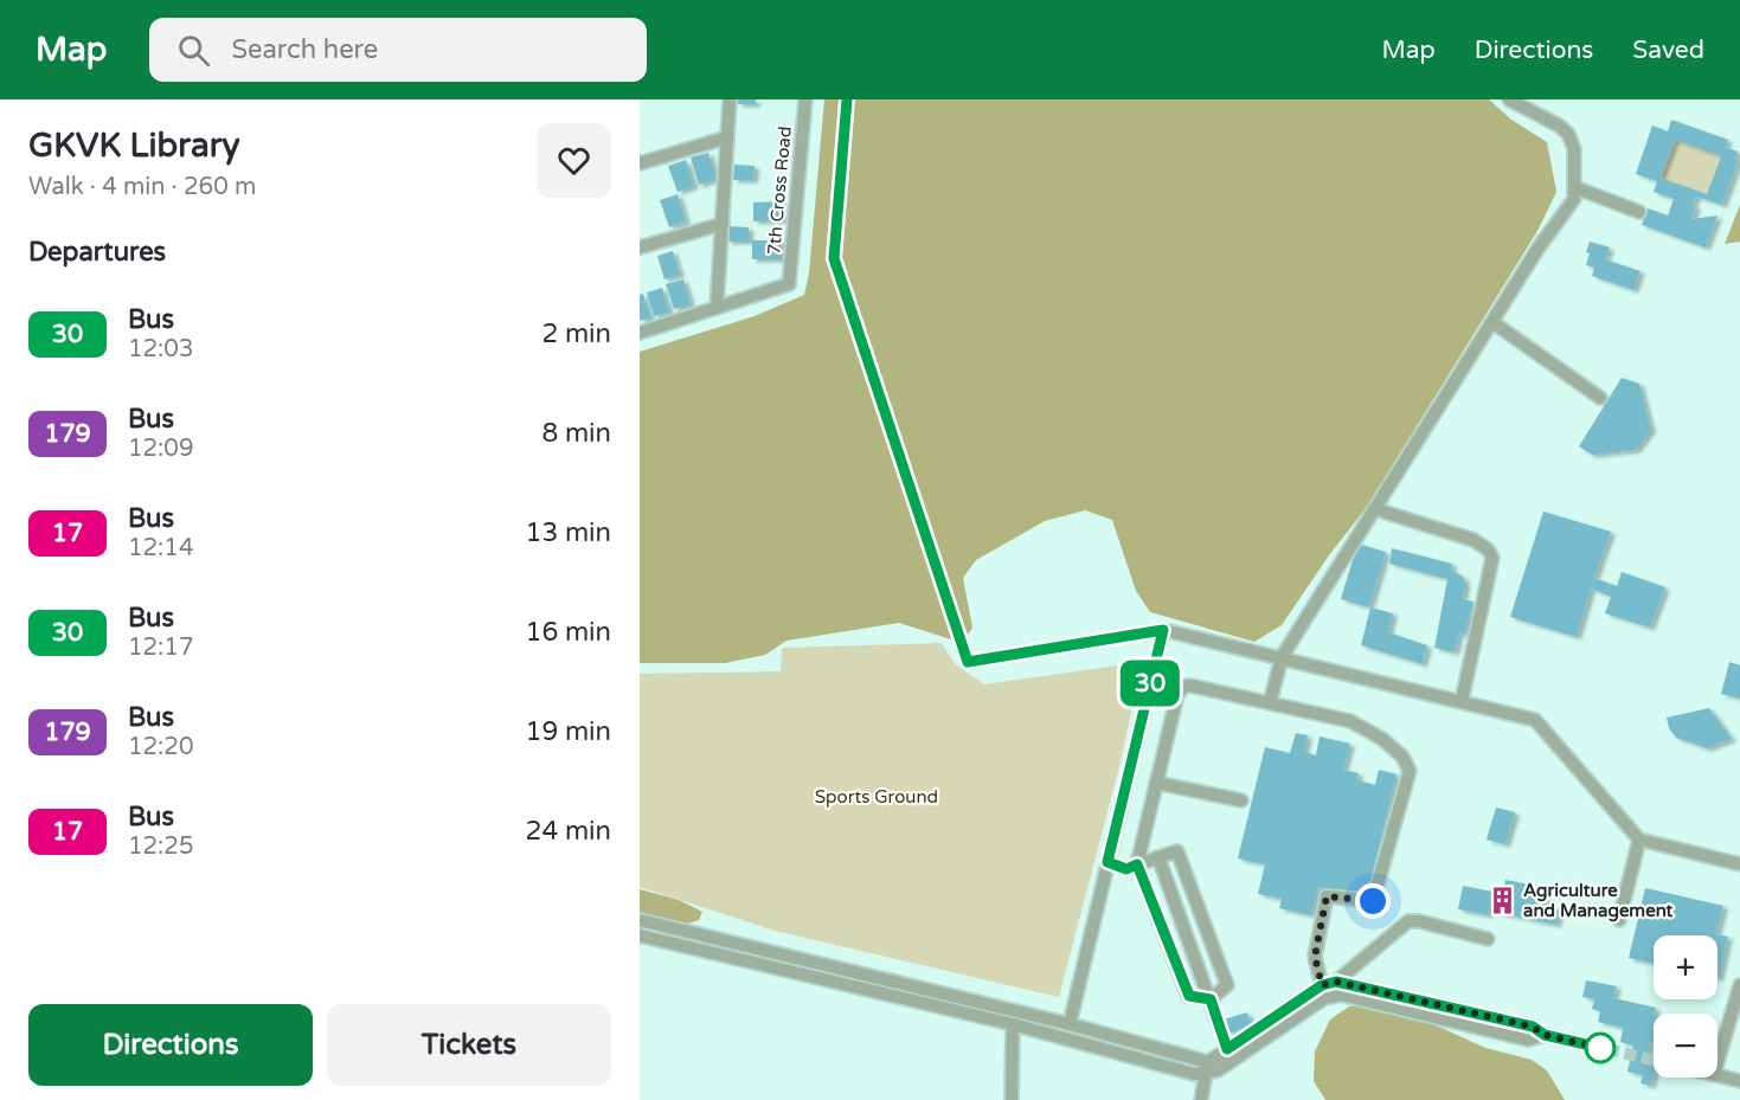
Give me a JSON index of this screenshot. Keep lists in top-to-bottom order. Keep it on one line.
{"streets":{"street":["7th Cross Road"]},"parks":["Sports Ground"],"places":{"building":["Agriculture and Management"]},"lines":["bus line 30"],"page":{"header":"Map","search":"Search here","nav":["Map","Directions","Saved"],"heading":[["GKVK Library","Walk · 4 min · 260 m"],"Departures"],"on_map":"30","list":[{"mark":"30","name":"Bus","note":"12:03","value":"2 min"},{"mark":"179","name":"Bus","note":"12:09","value":"8 min"},{"mark":"17","name":"Bus","note":"12:14","value":"13 min"},{"mark":"30","name":"Bus","note":"12:17","value":"16 min"},{"mark":"179","name":"Bus","note":"12:20","value":"19 min"},{"mark":"17","name":"Bus","note":"12:25","value":"24 min"}],"map_buttons":["+","−"],"buttons":["Directions","Tickets"]}}
